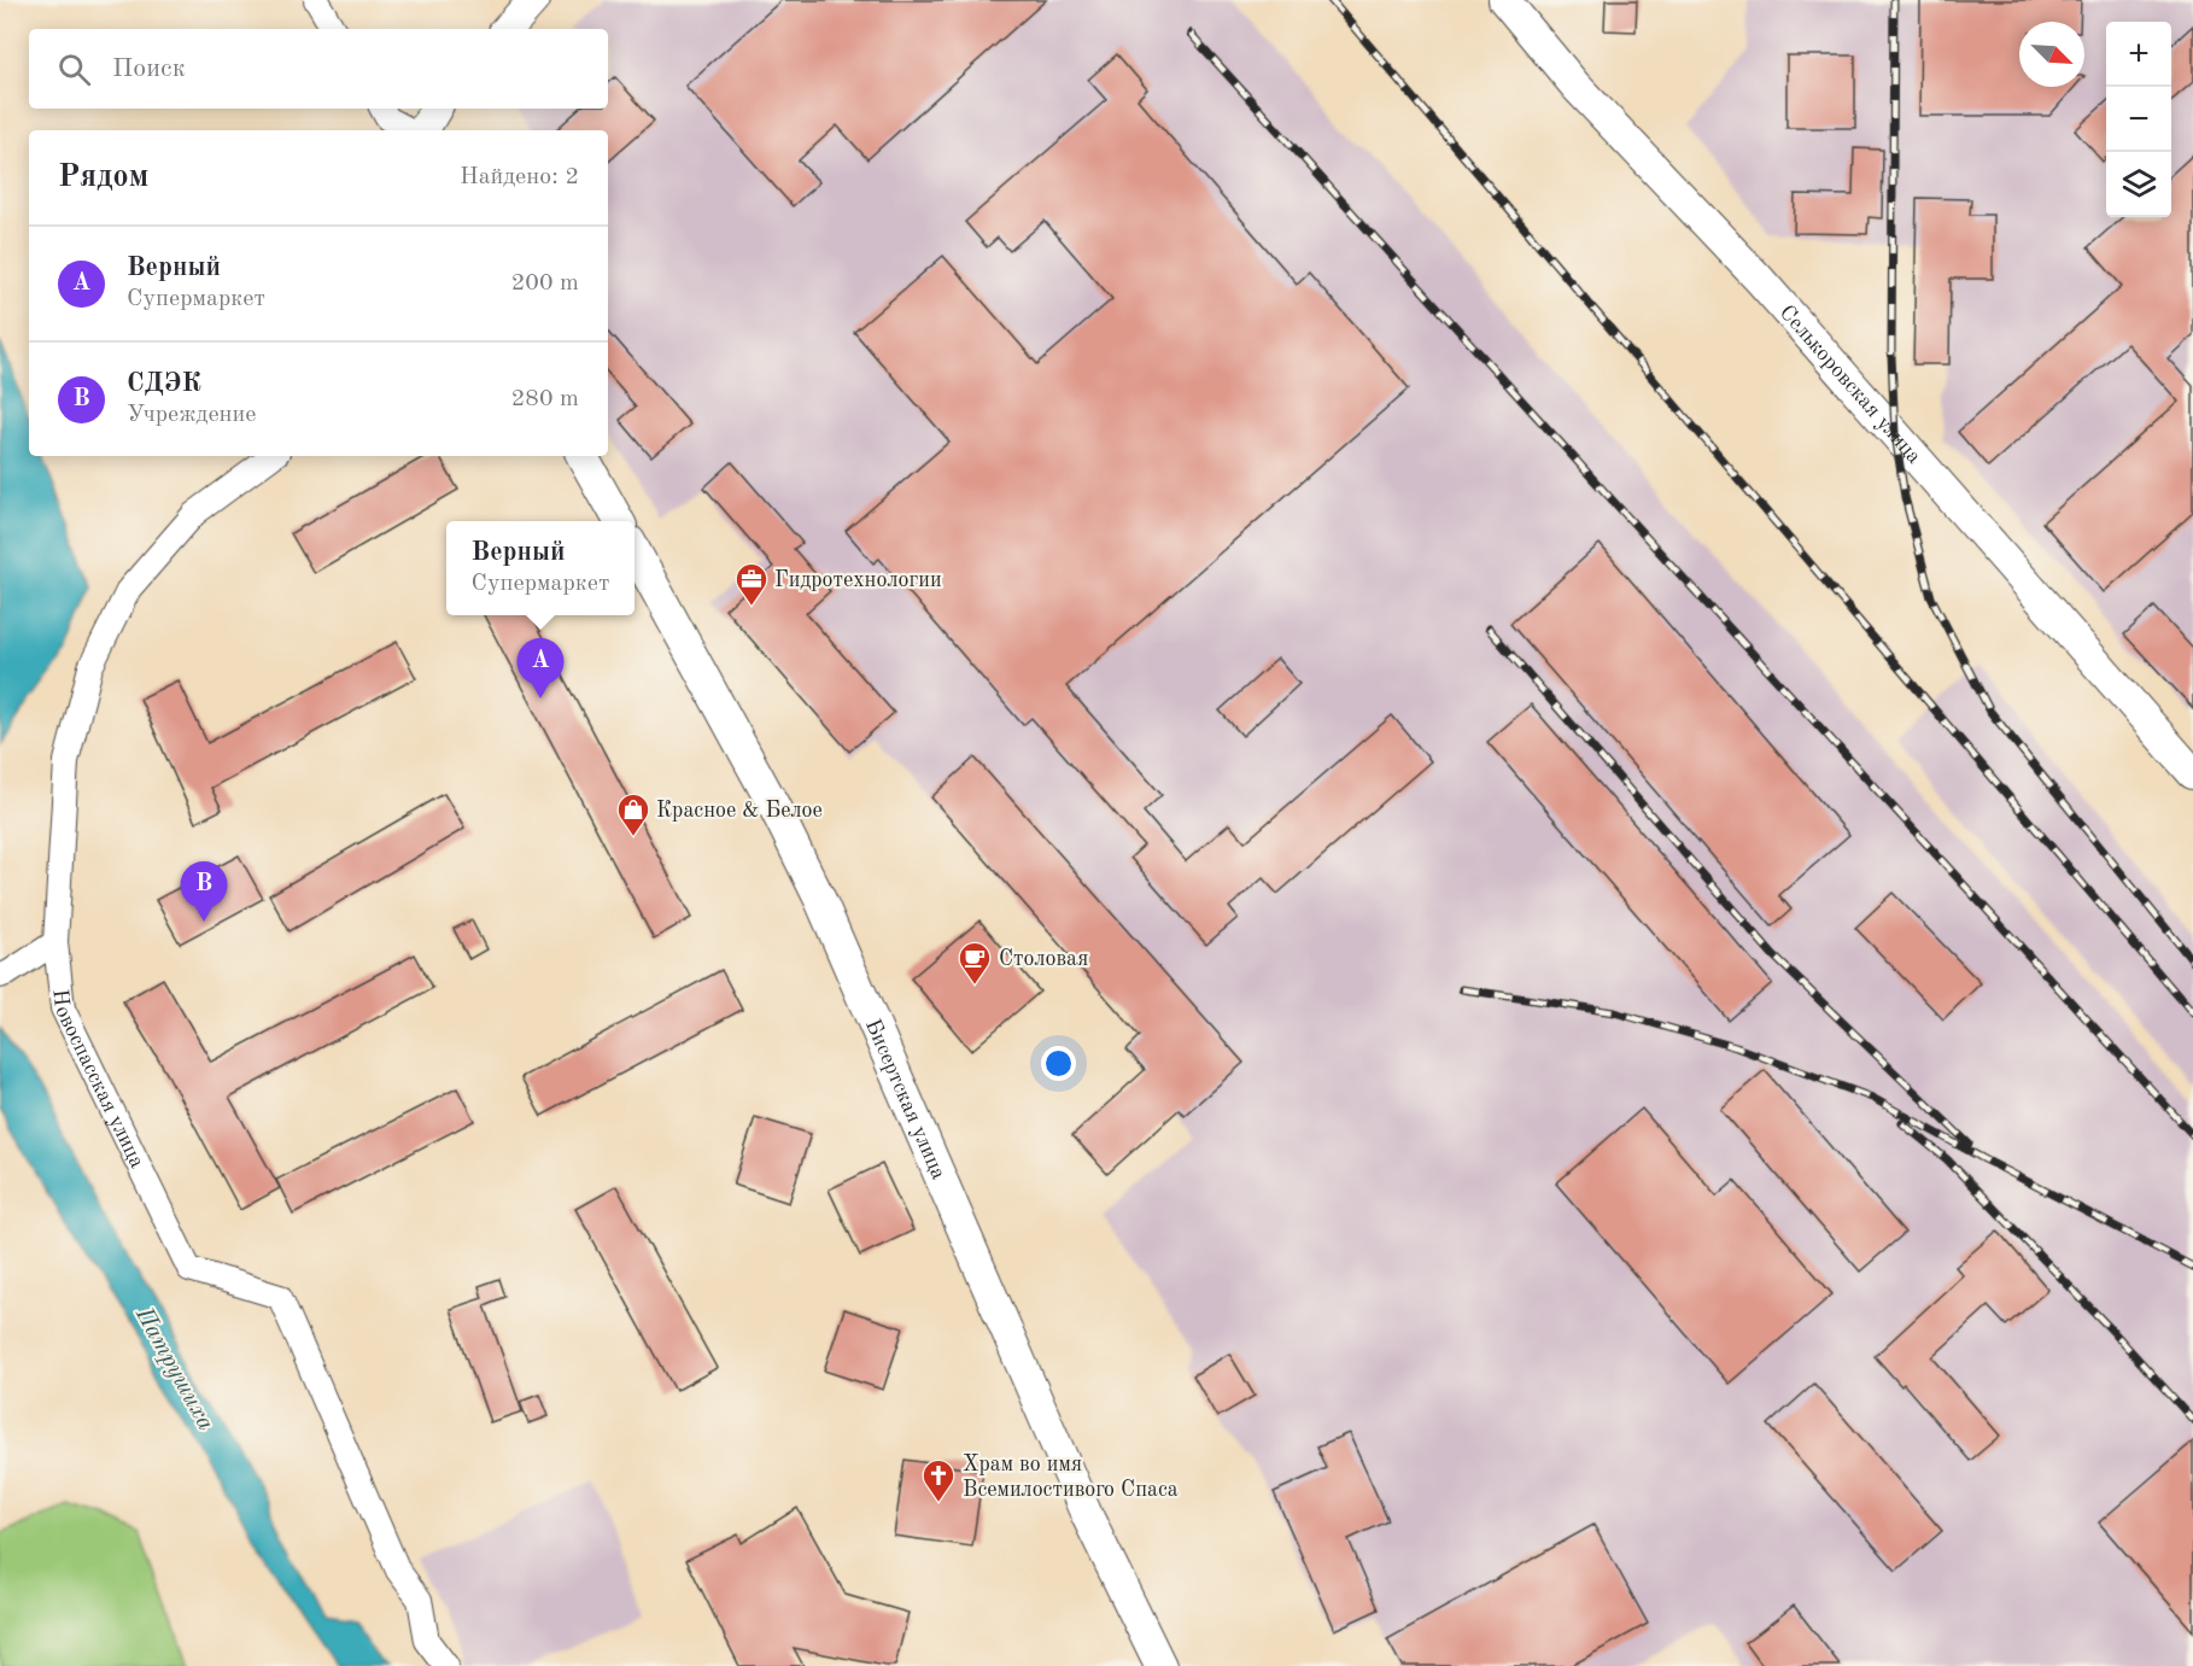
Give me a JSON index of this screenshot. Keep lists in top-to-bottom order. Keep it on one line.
{"streets":{"main road":["Селькоровская улица","Бисертская улица"],"street":["Новоспасская улица"]},"water":["Патрушиха"],"places":{"office":["Гидротехнологии"],"shop":["Красное & Белое"],"cafe":["Столовая"],"church":["Храм во имя Всемилостивого Спаса"]},"north":"bottom right","page":{"map_buttons":["+","−"],"search":"Поиск","heading":["Рядом","Найдено: 2"],"list":[{"mark":"A","name":"Верный","note":"Супермаркет","value":"200 m"},{"mark":"B","name":"СДЭК","note":"Учреждение","value":"280 m"}],"popup":["Верный","Супермаркет"],"pins":["A","B"]}}
